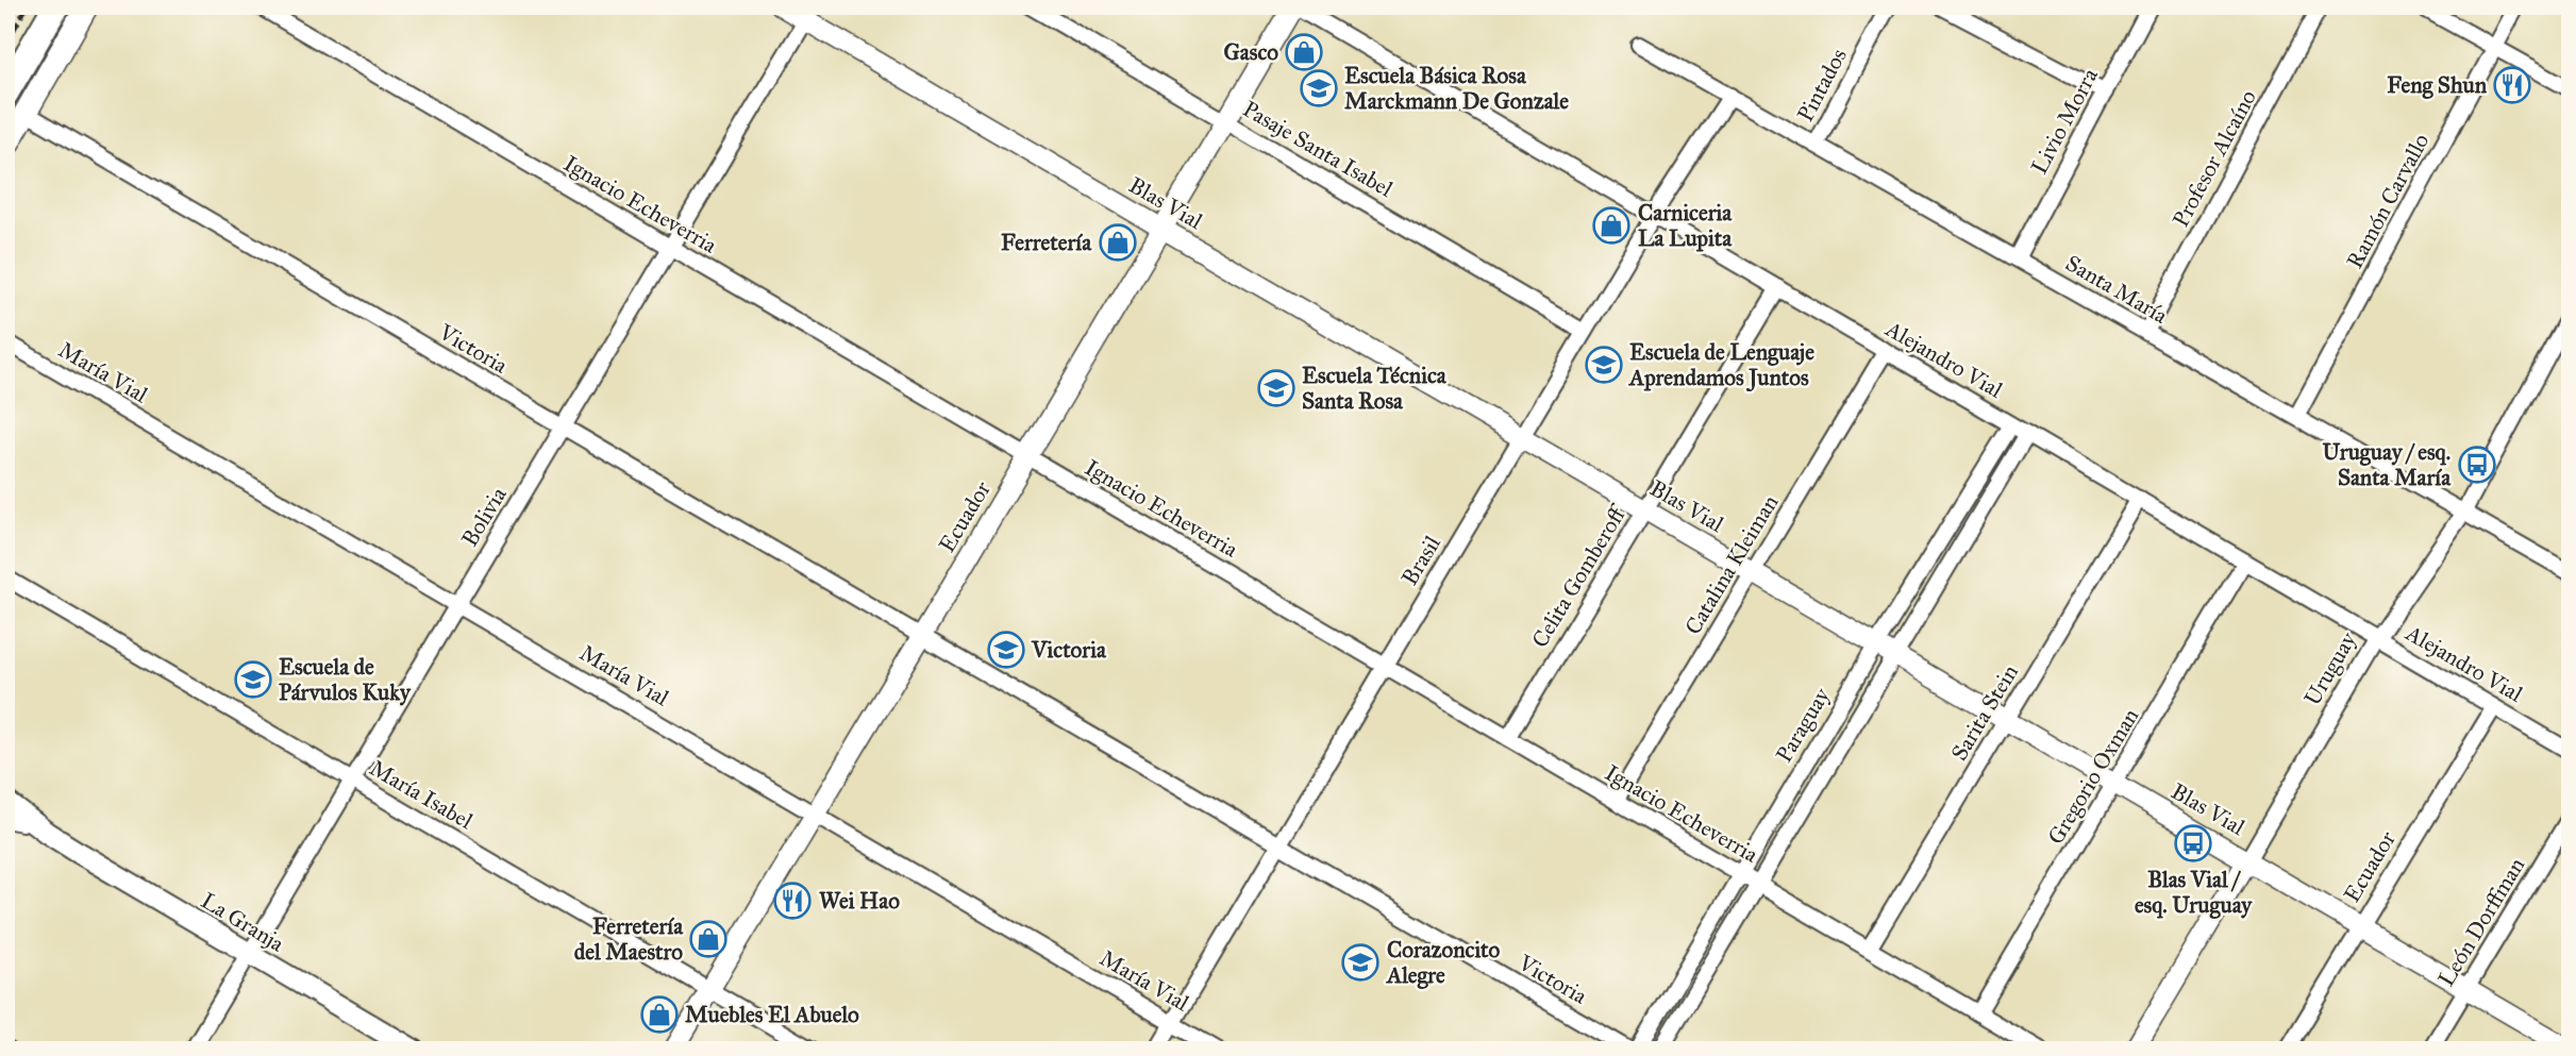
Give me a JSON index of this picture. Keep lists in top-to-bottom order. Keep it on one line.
{"streets":{"main road":["La Granja"],"street":["Pintados","Livio Morra","Pasaje Santa Isabel","Profesor Alcaíno","Ramón Carvallo","Blas Vial","Ignacio Echeverria","Santa María","Victoria","Alejandro Vial","María Vial","Bolivia","Ecuador","Brasil","Catalina Kleiman","Celita Gomberoff","Uruguay","Sarita Stein","Paraguay","Gregorio Oxman","María Isabel","León Dorffman"]},"crossings":[["Pintados","Santa María"],["Livio Morra","Santa María"],["Pasaje Santa Isabel","Ecuador"],["Pasaje Santa Isabel","Brasil"],["Profesor Alcaíno","Santa María"],["Ramón Carvallo","Santa María"],["Blas Vial","Bolivia"],["Blas Vial","Ecuador"],["Blas Vial","Brasil"],["Blas Vial","Catalina Kleiman"],["Blas Vial","Celita Gomberoff"],["Blas Vial","Uruguay"],["Blas Vial","Sarita Stein"],["Blas Vial","Paraguay"],["Blas Vial","Gregorio Oxman"],["Blas Vial","León Dorffman"],["Ignacio Echeverria","Bolivia"],["Ignacio Echeverria","Ecuador"],["Ignacio Echeverria","Brasil"],["Ignacio Echeverria","Catalina Kleiman"],["Ignacio Echeverria","Celita Gomberoff"],["Ignacio Echeverria","Sarita Stein"],["Ignacio Echeverria","Paraguay"],["Ignacio Echeverria","Gregorio Oxman"],["Santa María","Brasil"],["Santa María","Uruguay"],["Victoria","Bolivia"],["Victoria","Ecuador"],["Victoria","Brasil"],["Victoria","Paraguay"],["Alejandro Vial","Ecuador"],["Alejandro Vial","Brasil"],["Alejandro Vial","Catalina Kleiman"],["Alejandro Vial","Celita Gomberoff"],["Alejandro Vial","Uruguay"],["Alejandro Vial","Sarita Stein"],["Alejandro Vial","Paraguay"],["Alejandro Vial","Gregorio Oxman"],["María Vial","Bolivia"],["María Vial","Ecuador"],["María Vial","Brasil"],["Bolivia","María Isabel"],["Bolivia","La Granja"],["Ecuador","María Isabel"]],"places":{"shop":["Gasco","Carniceria La Lupita","Ferretería","Ferretería del Maestro","Muebles El Abuelo"],"restaurant":["Feng Shun","Wei Hao"],"school or university":["Escuela Básica Rosa Marckmann De Gonzale","Escuela de Lenguaje Aprendamos Juntos","Escuela Técnica Santa Rosa","Victoria","Escuela de Párvulos Kuky","Corazoncito Alegre"],"bus stop":["Uruguay / esq. Santa María","Blas Vial / esq. Uruguay"]}}
